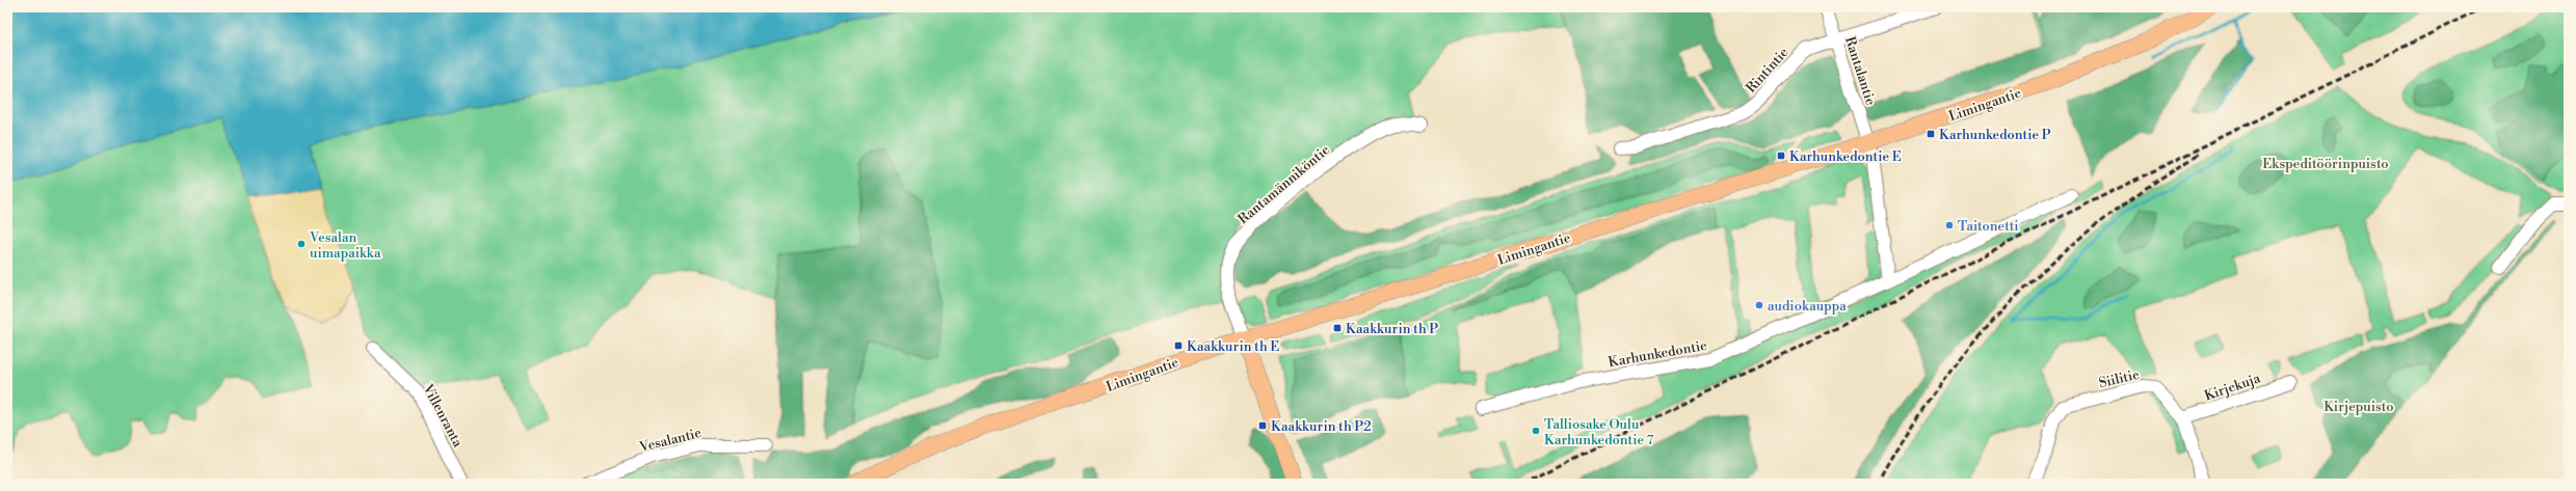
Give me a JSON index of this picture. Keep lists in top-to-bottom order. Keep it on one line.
{"streets":{"main road":["Limingantie"],"street":["Rintintie","Rantalantie","Rantamänniköntie","Karhunkedontie","Siilitie","Kirjekuja","Villenranta","Vesalantie"]},"crossings":[["Rintintie","Rantalantie"],["Rantalantie","Limingantie"],["Limingantie","Rantamänniköntie"],["Siilitie","Kirjekuja"]],"parks":["Ekspeditöörinpuisto","Kirjepuisto"],"places":{"transit":["Karhunkedontie P","Karhunkedontie E","Kaakkurin th P","Kaakkurin th E","Kaakkurin th P2"],"other":["Taitonetti","Vesalan uimapaikka","audiokauppa","Talliosake Oulu Karhunkedontie 7"]}}
